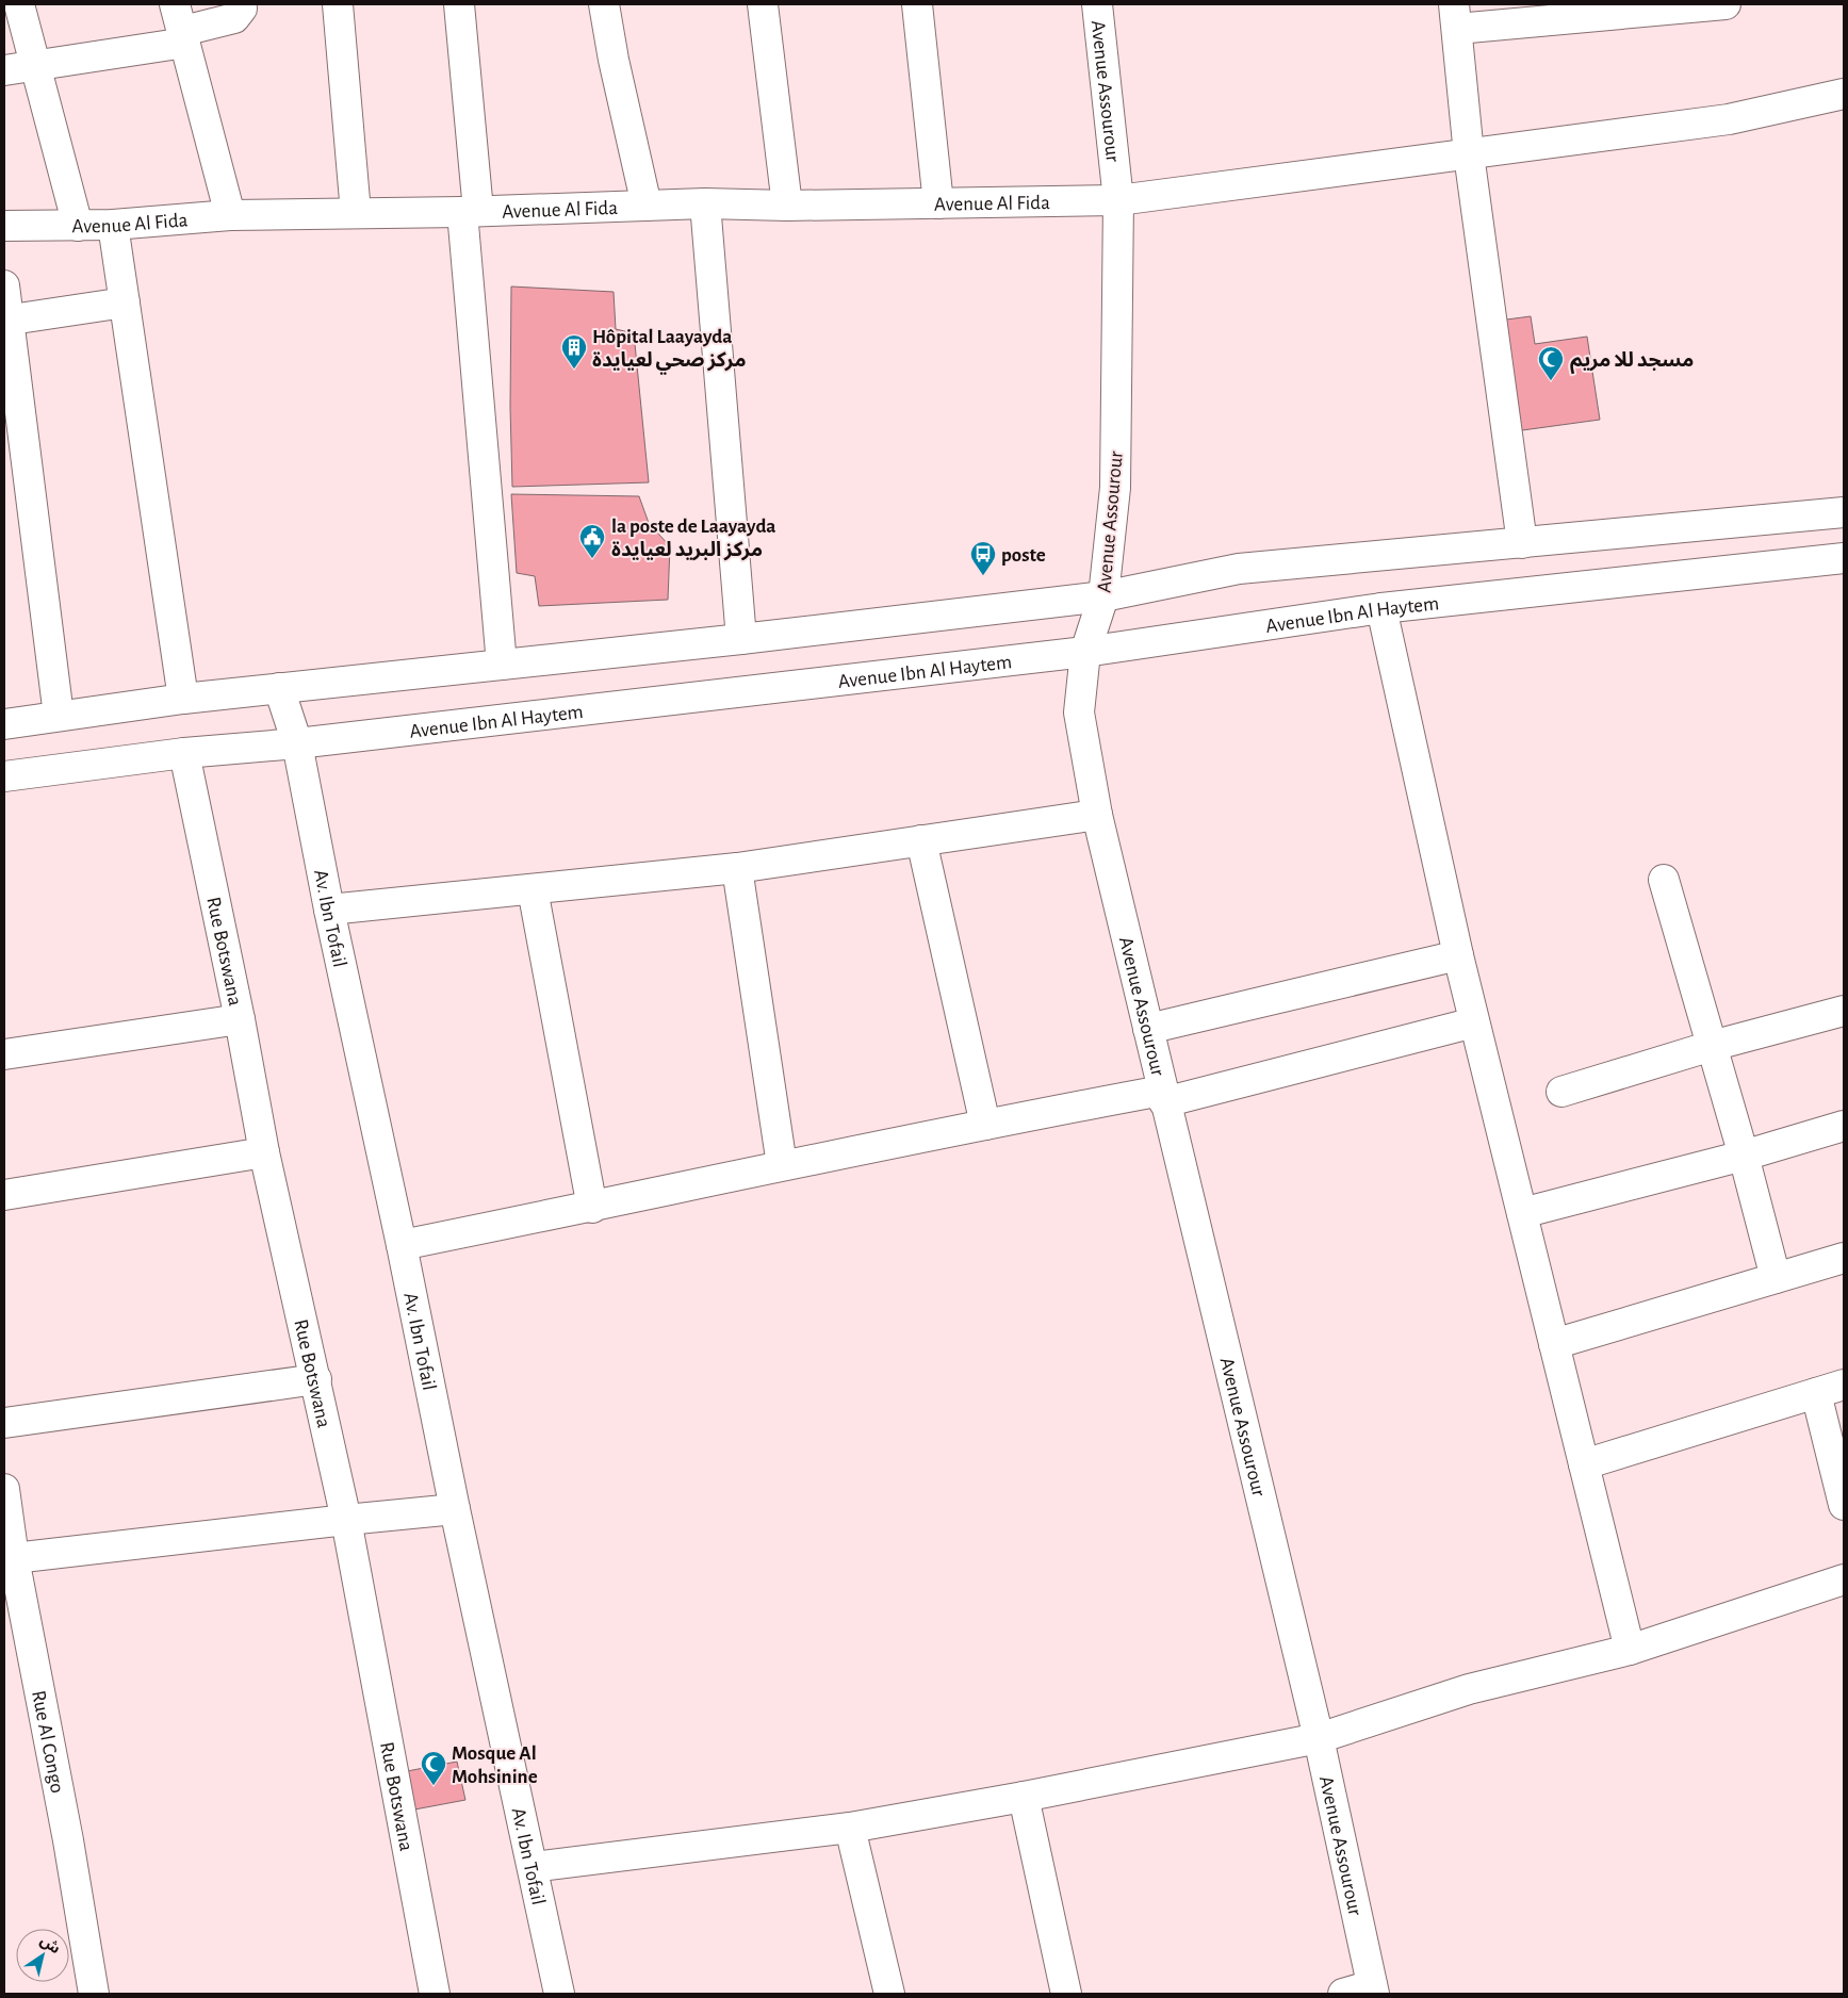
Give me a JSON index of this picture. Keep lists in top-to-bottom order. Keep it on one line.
{"streets":{"street":["Avenue Assourour","Avenue Al Fida","Avenue Ibn Al Haytem","Av. Ibn Tofail","Rue Botswana","Rue Al Congo"]},"crossings":[["Avenue Assourour","Avenue Al Fida"],["Avenue Assourour","Avenue Ibn Al Haytem"],["Avenue Ibn Al Haytem","Av. Ibn Tofail"],["Avenue Ibn Al Haytem","Rue Botswana"]],"places":{"building":["Hôpital Laayayda مركز صحي لعيايدة"],"mosque":["مسجد للا مريم","Mosque Al Mohsinine"],"public building":["la poste de Laayayda مركز البريد لعيايدة"],"bus stop":["poste"]},"north":"top right"}
